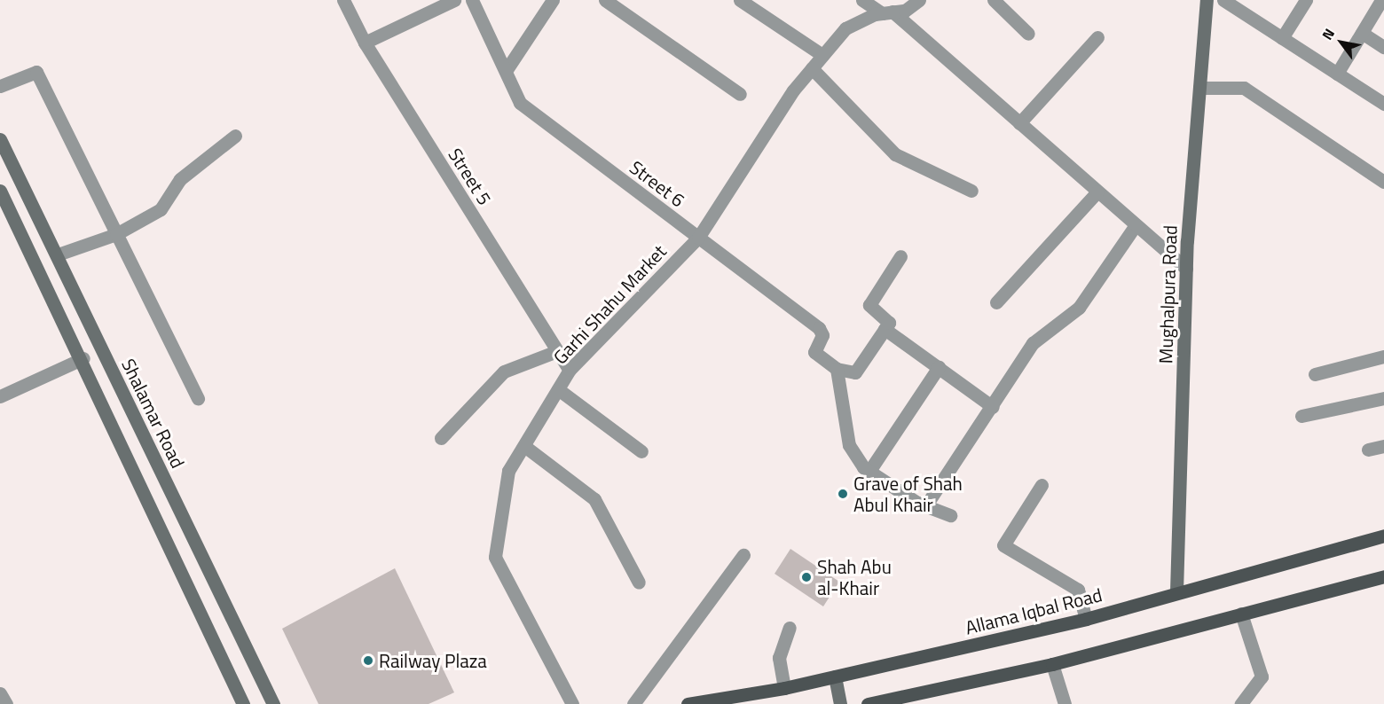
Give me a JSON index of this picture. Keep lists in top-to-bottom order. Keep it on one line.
{"streets":{"main road":["Mughalpura Road","Shalamar Road","Allama Iqbal Road"],"street":["Street 5","Street 6","Garhi Shahu Market"]},"crossings":[["Street 5","Garhi Shahu Market"],["Street 6","Garhi Shahu Market"],["Mughalpura Road","Allama Iqbal Road"]],"places":["Grave of Shah Abul Khair","Shah Abu al-Khair","Railway Plaza"],"north":"top left"}
